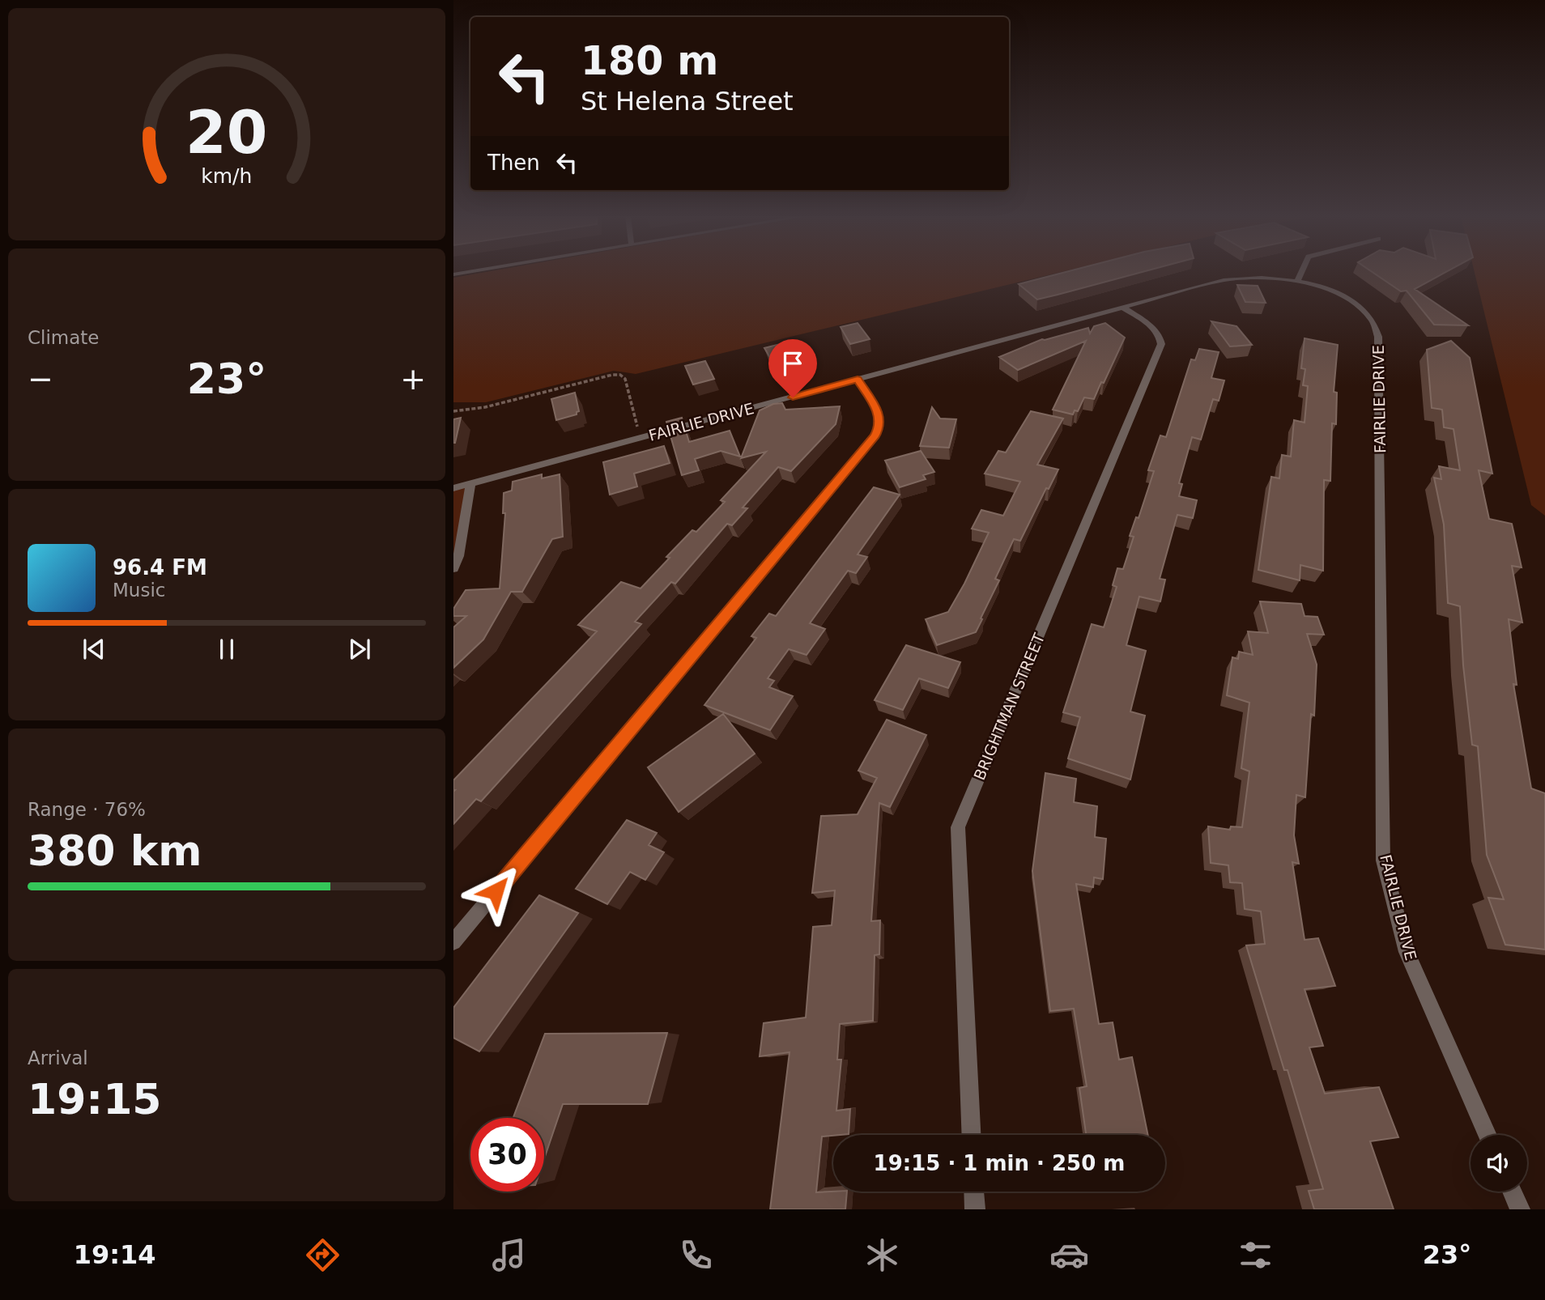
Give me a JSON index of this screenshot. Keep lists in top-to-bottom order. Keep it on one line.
{"streets":{"street":["FAIRLIE DRIVE","BRIGHTMAN STREET"]},"crossings":[["FAIRLIE DRIVE","BRIGHTMAN STREET"]],"page":{"turn":["180 m","St Helena Street"],"then":"Then","tile":["Climate",["Range · 76%","380 km"],["Arrival","19:15"]],"heat":["−","23°","+"],"song":["96.4 FM","Music"],"limit":"30","trip":"19:15 · 1 min · 250 m","tabs":["19:14","23°"],"gauge":["20","km/h"]}}
